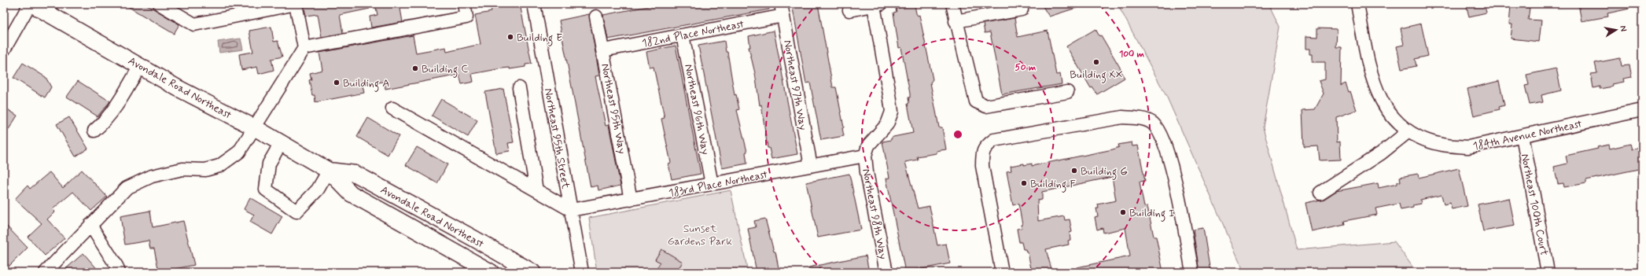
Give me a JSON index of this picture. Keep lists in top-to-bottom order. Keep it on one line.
{"streets":{"main road":["Avondale Road Northeast"],"street":["182nd Place Northeast","Northeast 97th Way","Northeast 95th Way","Northeast 96th Way","184th Avenue Northeast","Northeast 95th Street","183rd Place Northeast","Northeast 100th Court","Northeast 98th Way"]},"crossings":[["182nd Place Northeast","Northeast 97th Way"],["182nd Place Northeast","Northeast 95th Way"],["182nd Place Northeast","Northeast 96th Way"],["Northeast 97th Way","183rd Place Northeast"],["Northeast 95th Way","183rd Place Northeast"],["Northeast 96th Way","183rd Place Northeast"],["184th Avenue Northeast","Northeast 100th Court"],["Northeast 95th Street","183rd Place Northeast"],["183rd Place Northeast","Northeast 98th Way"]],"parks":["Sunset Gardens Park"],"places":["Building E","Building XX","Building C","Building A","Building G","Building F","Building I"],"north":"right","rings":["100 m","50 m"]}
